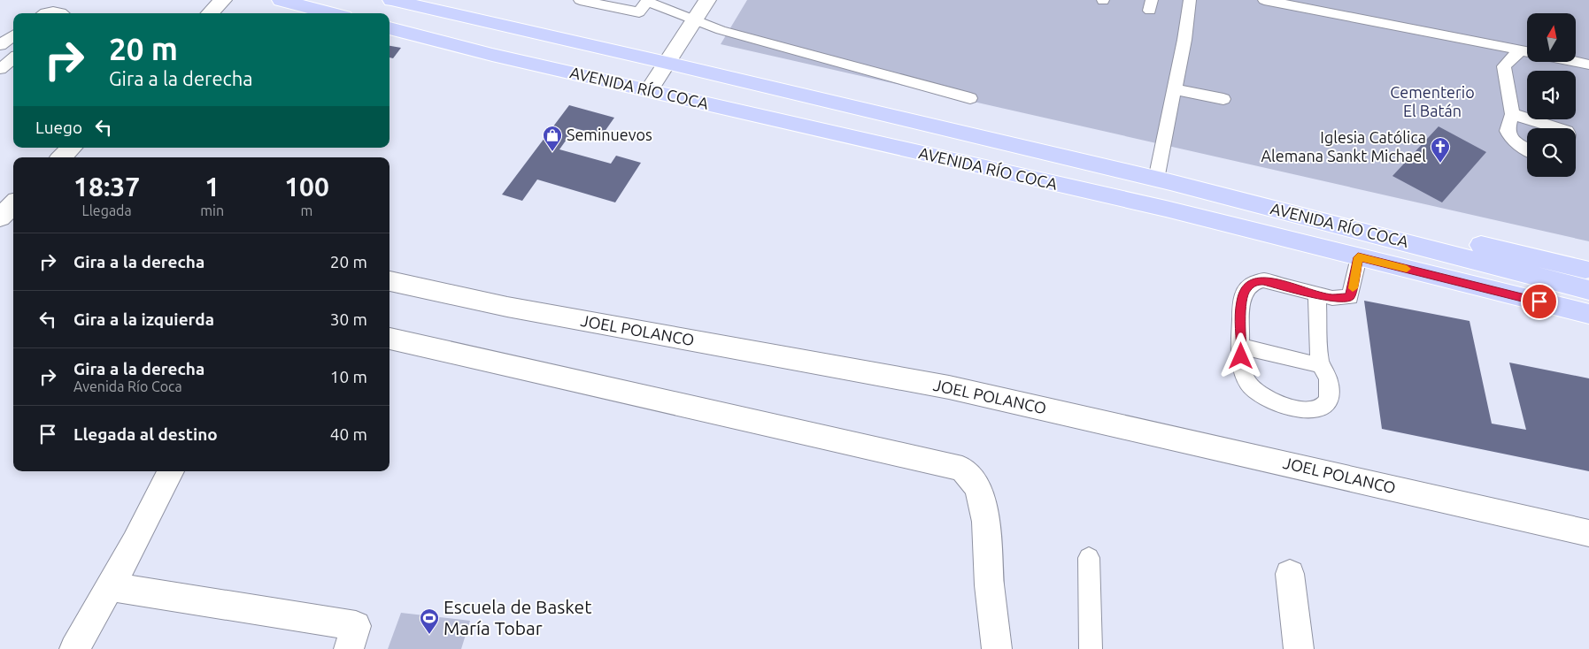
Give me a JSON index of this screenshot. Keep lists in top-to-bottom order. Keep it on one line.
{"streets":{"main road":["AVENIDA RÍO COCA"],"street":["JOEL POLANCO"]},"parks":["Cementerio El Batán"],"places":{"shop":["Seminuevos"],"church":["Iglesia Católica Alemana Sankt Michael"],"sports":["Escuela de Basket María Tobar"]},"north":"top","page":{"turn":["20 m","Gira a la derecha"],"then":"Luego","eta":["18:37","Llegada","1","min","100","m"],"list":[{"name":"Gira a la derecha","value":"20 m"},{"name":"Gira a la izquierda","value":"30 m"},{"name":"Gira a la derecha","note":"Avenida Río Coca","value":"10 m"},{"name":"Llegada al destino","value":"40 m"}]}}
